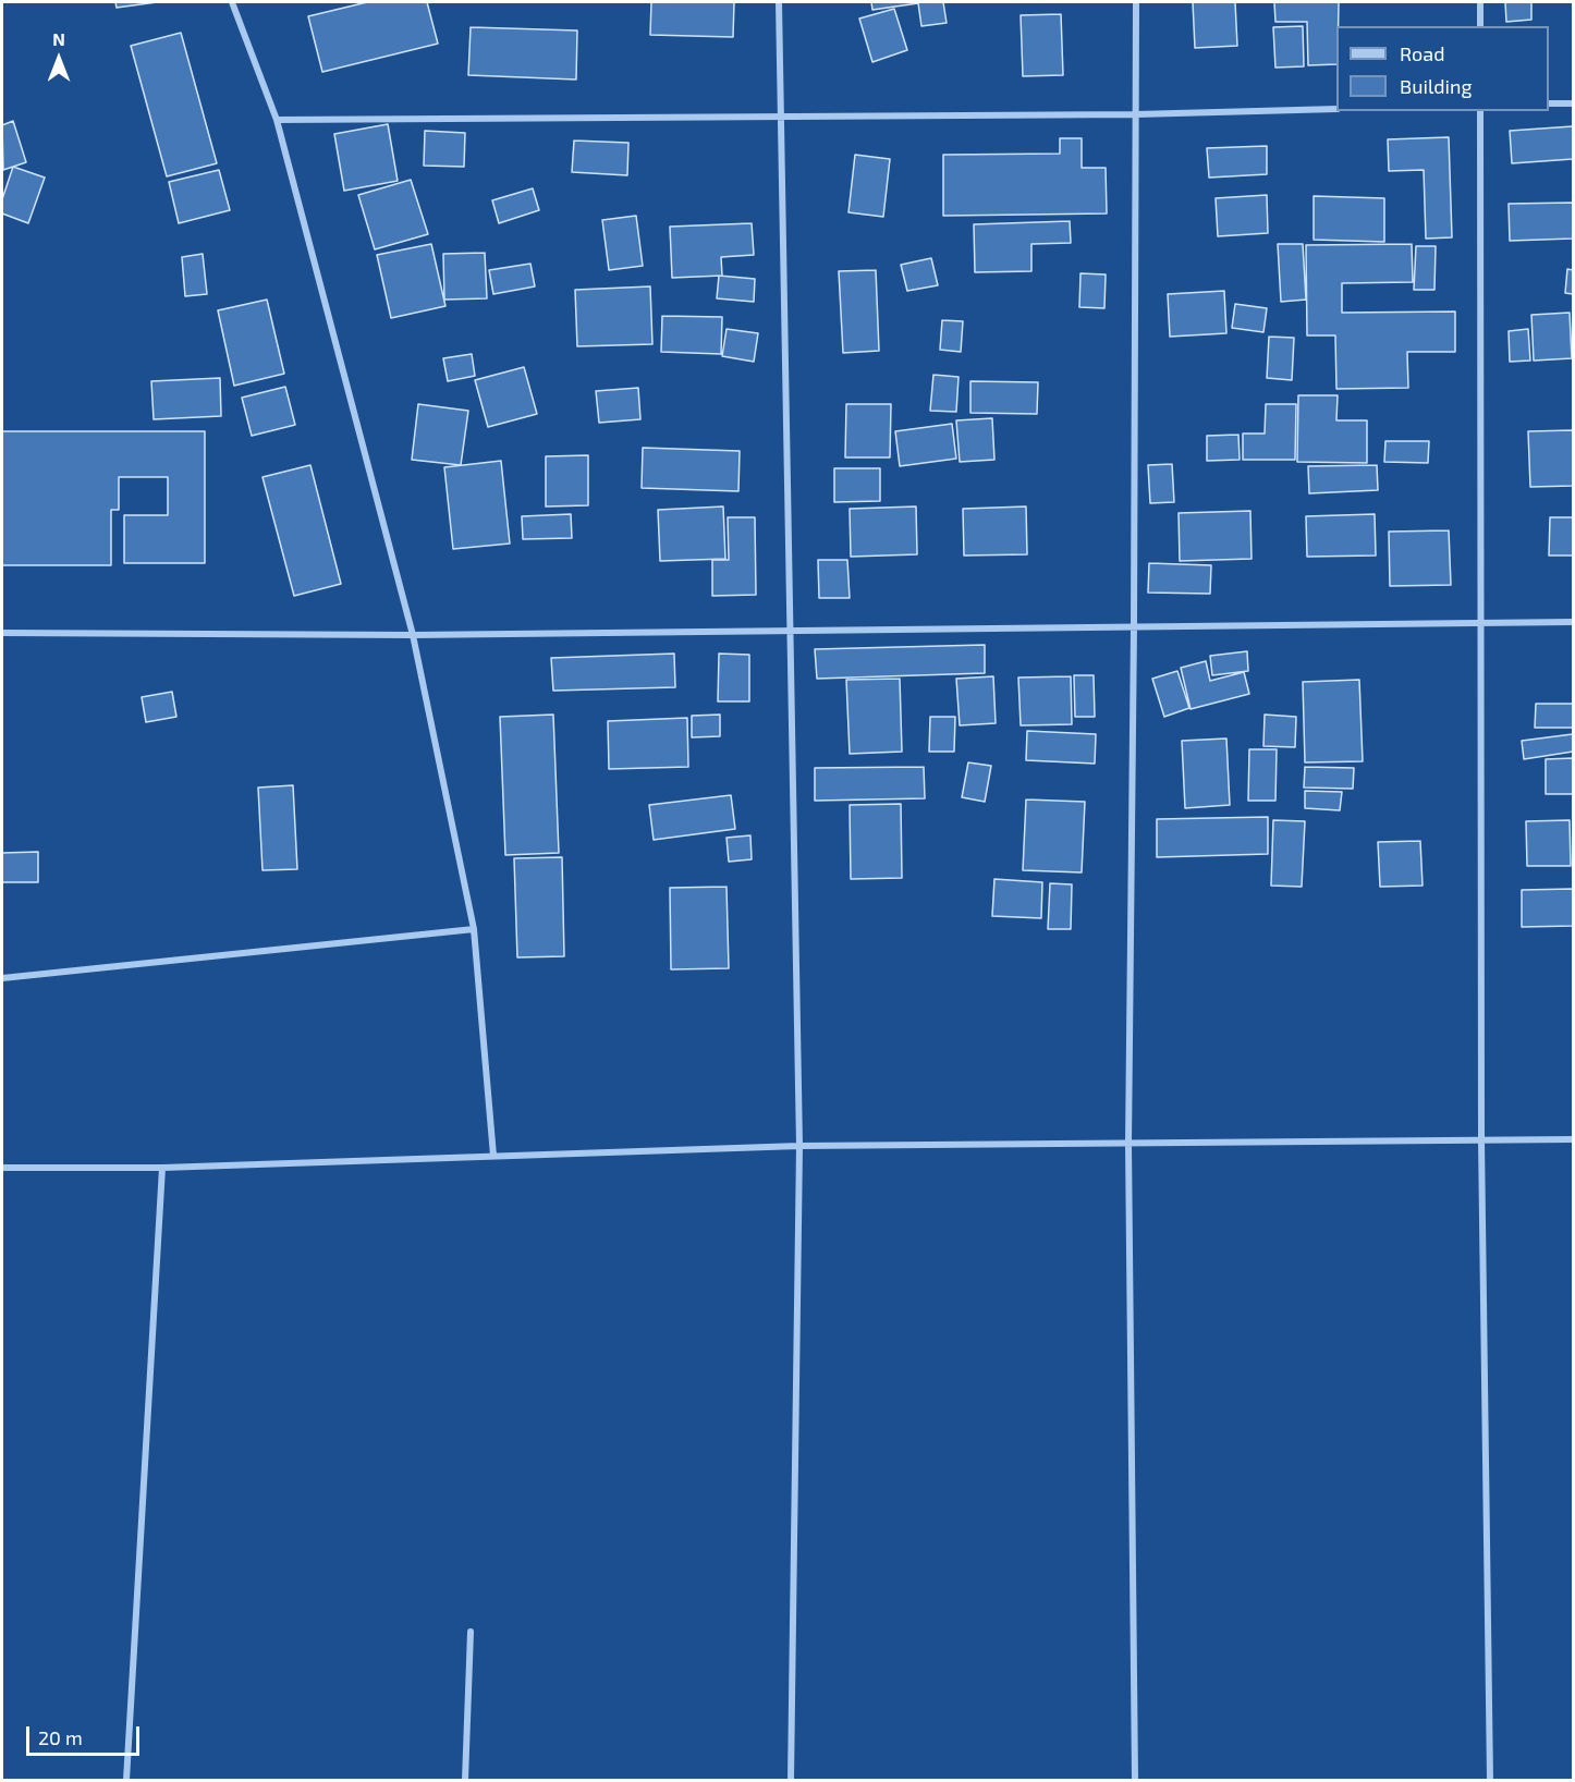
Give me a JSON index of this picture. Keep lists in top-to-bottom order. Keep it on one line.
{"legend":["Road","Building"],"scale_bar":"20 m","north":"top"}
